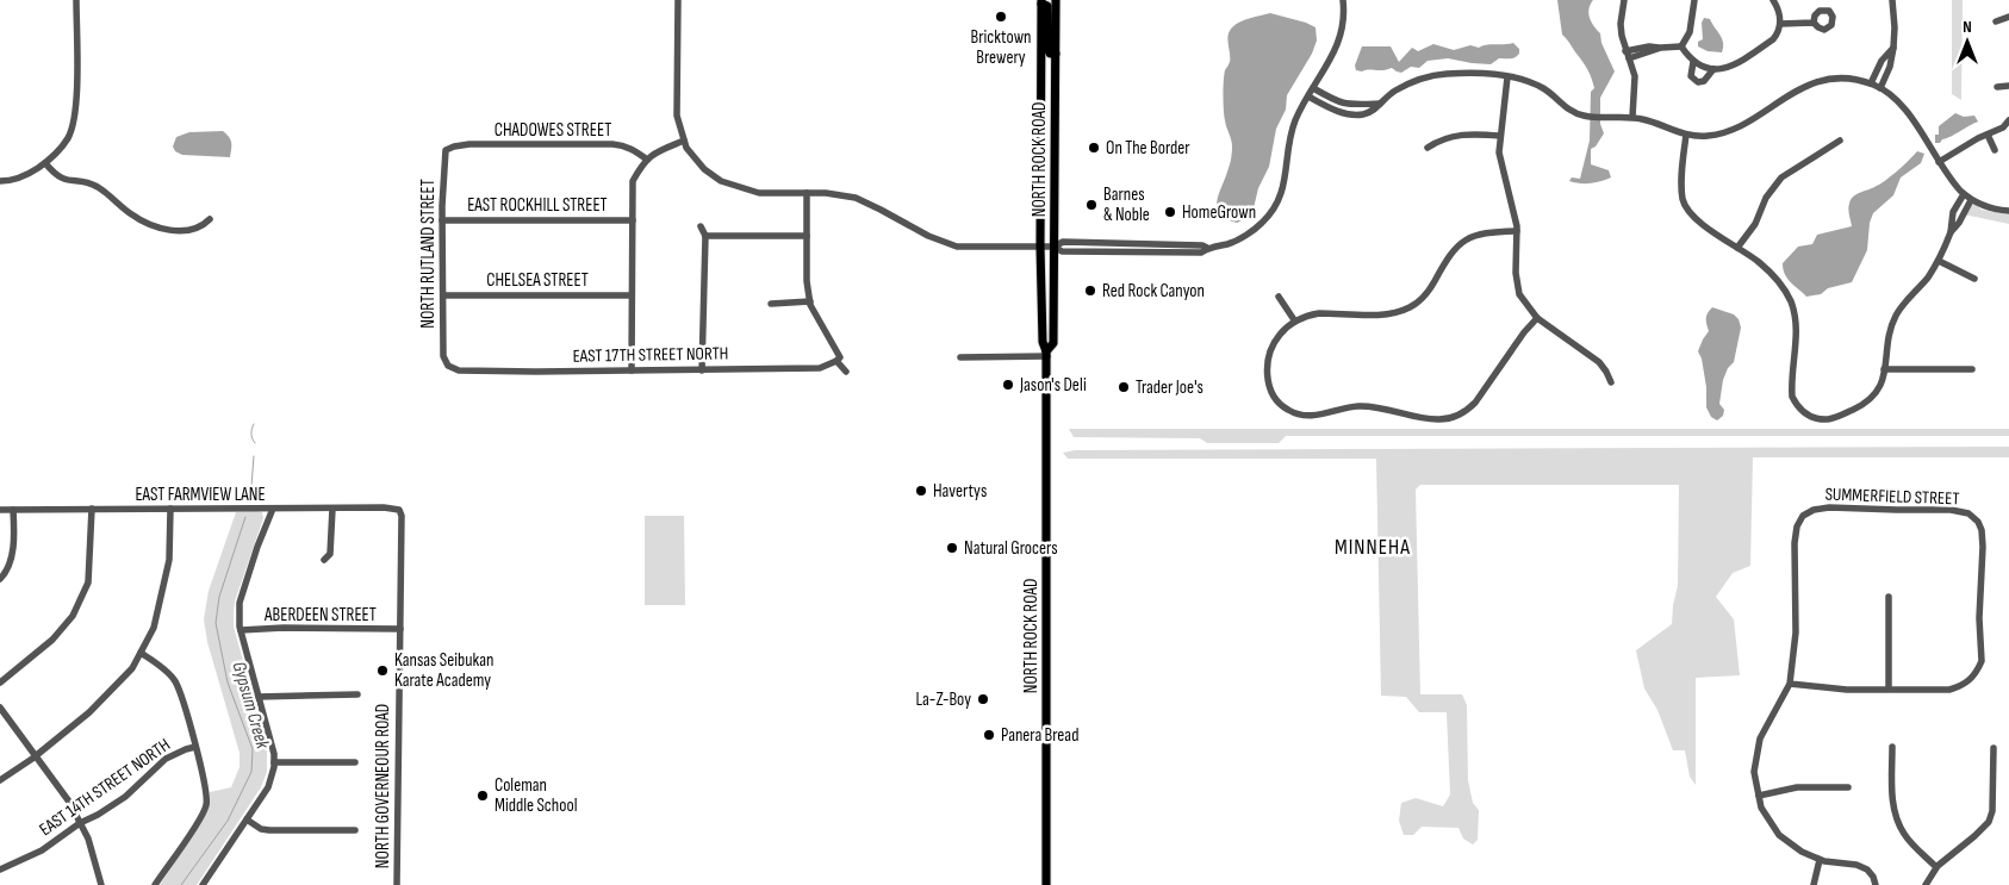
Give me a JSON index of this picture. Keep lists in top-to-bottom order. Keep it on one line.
{"streets":{"main road":["NORTH ROCK ROAD"],"street":["CHADOWES STREET","EAST ROCKHILL STREET","NORTH RUTLAND STREET","CHELSEA STREET","EAST 17TH STREET NORTH","EAST FARMVIEW LANE","SUMMERFIELD STREET","ABERDEEN STREET","NORTH GOVERNEOUR ROAD","EAST 14TH STREET NORTH"]},"crossings":[["CHADOWES STREET","NORTH RUTLAND STREET"],["EAST ROCKHILL STREET","NORTH RUTLAND STREET"],["NORTH RUTLAND STREET","CHELSEA STREET"],["NORTH RUTLAND STREET","EAST 17TH STREET NORTH"],["EAST FARMVIEW LANE","NORTH GOVERNEOUR ROAD"],["ABERDEEN STREET","NORTH GOVERNEOUR ROAD"]],"districts":["MINNEHA"],"water":["Gypsum Creek"],"places":["Bricktown Brewery","On The Border","Barnes & Noble","HomeGrown","Red Rock Canyon","Jason's Deli","Trader Joe's","Havertys","Natural Grocers","Kansas Seibukan Karate Academy","La-Z-Boy","Panera Bread","Coleman Middle School"],"north":"top"}
